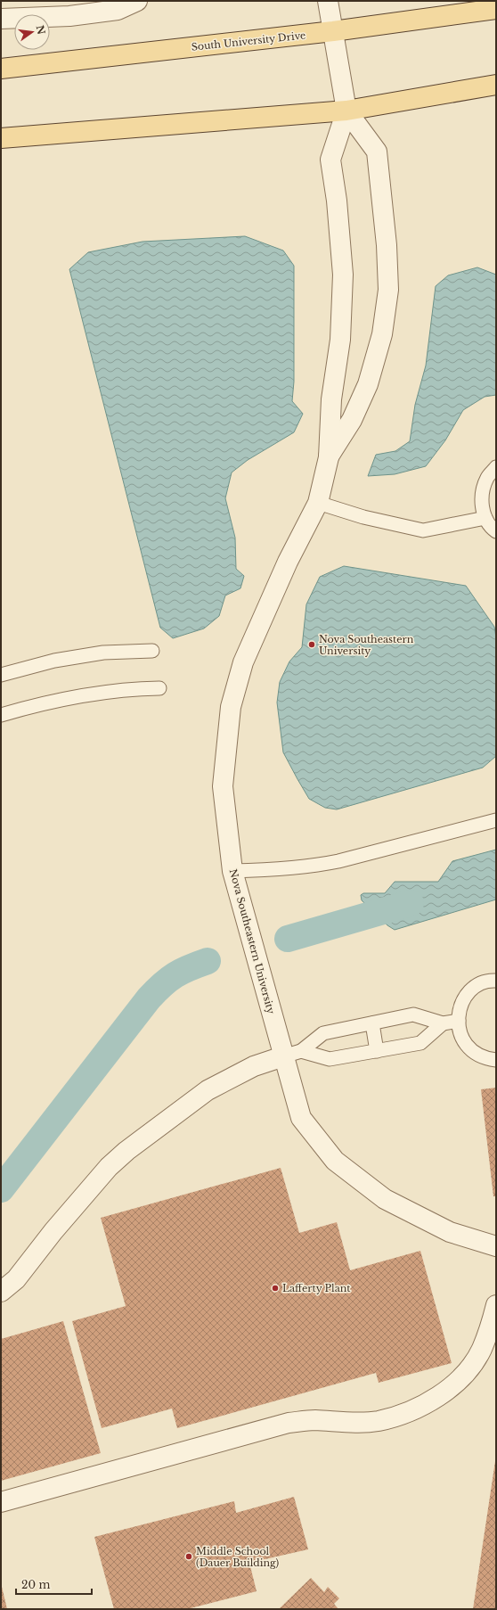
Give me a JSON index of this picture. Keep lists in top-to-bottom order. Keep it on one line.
{"streets":{"main road":["South University Drive"],"street":["Nova Southeastern University"]},"places":["Nova Southeastern University","Lafferty Plant","Middle School (Dauer Building)"],"scale_bar":"20 m","north":"right"}
